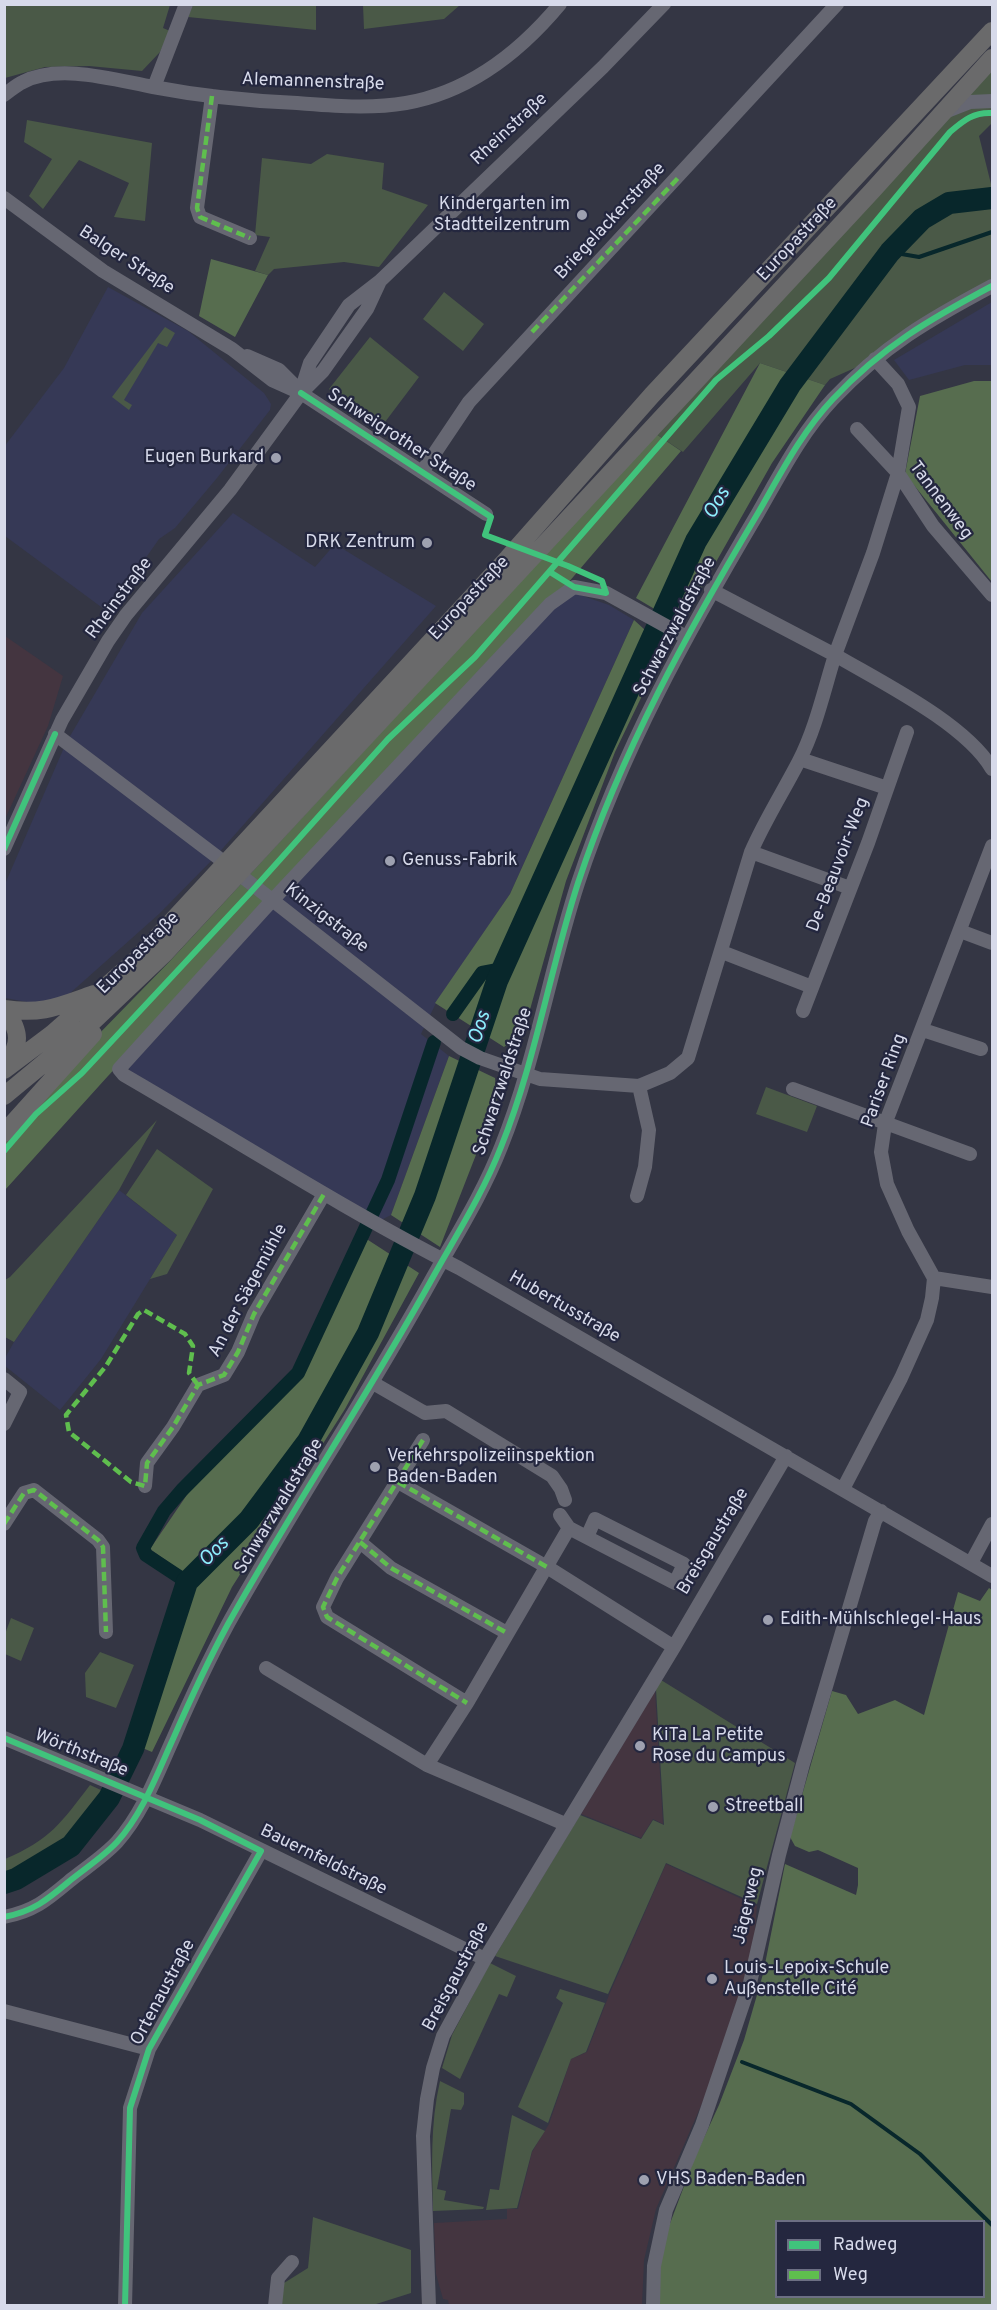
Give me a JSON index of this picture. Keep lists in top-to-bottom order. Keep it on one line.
{"streets":{"main road":["Europastraße"],"street":["Alemannenstraße","Rheinstraße","Briegelackerstraße","Balger Straße","Schweigrother Straße","Tannenweg","Schwarzwaldstraße","De-Beauvoir-Weg","Kinzigstraße","Pariser Ring","An der Sägemühle","Hubertusstraße","Breisgaustraße","Wörthstraße","Bauernfeldstraße","Jägerweg","Ortenaustraße"]},"crossings":[["Rheinstraße","Balger Straße"],["Rheinstraße","Schweigrother Straße"],["Rheinstraße","Kinzigstraße"],["Briegelackerstraße","Schweigrother Straße"],["Balger Straße","Schweigrother Straße"],["Schwarzwaldstraße","Kinzigstraße"],["Schwarzwaldstraße","Hubertusstraße"],["Schwarzwaldstraße","Wörthstraße"],["Schwarzwaldstraße","Bauernfeldstraße"],["An der Sägemühle","Hubertusstraße"],["Hubertusstraße","Breisgaustraße"],["Hubertusstraße","Jägerweg"],["Breisgaustraße","Bauernfeldstraße"],["Wörthstraße","Bauernfeldstraße"],["Bauernfeldstraße","Ortenaustraße"]],"water":["Oos"],"places":["Kindergarten im Stadtteilzentrum","Eugen Burkard","DRK Zentrum","Genuss-Fabrik","Verkehrspolizeiinspektion Baden-Baden","Edith-Mühlschlegel-Haus","KiTa La Petite Rose du Campus","Streetball","Louis-Lepoix-Schule Außenstelle Cité","VHS Baden-Baden"],"legend":["Radweg","Weg"]}
